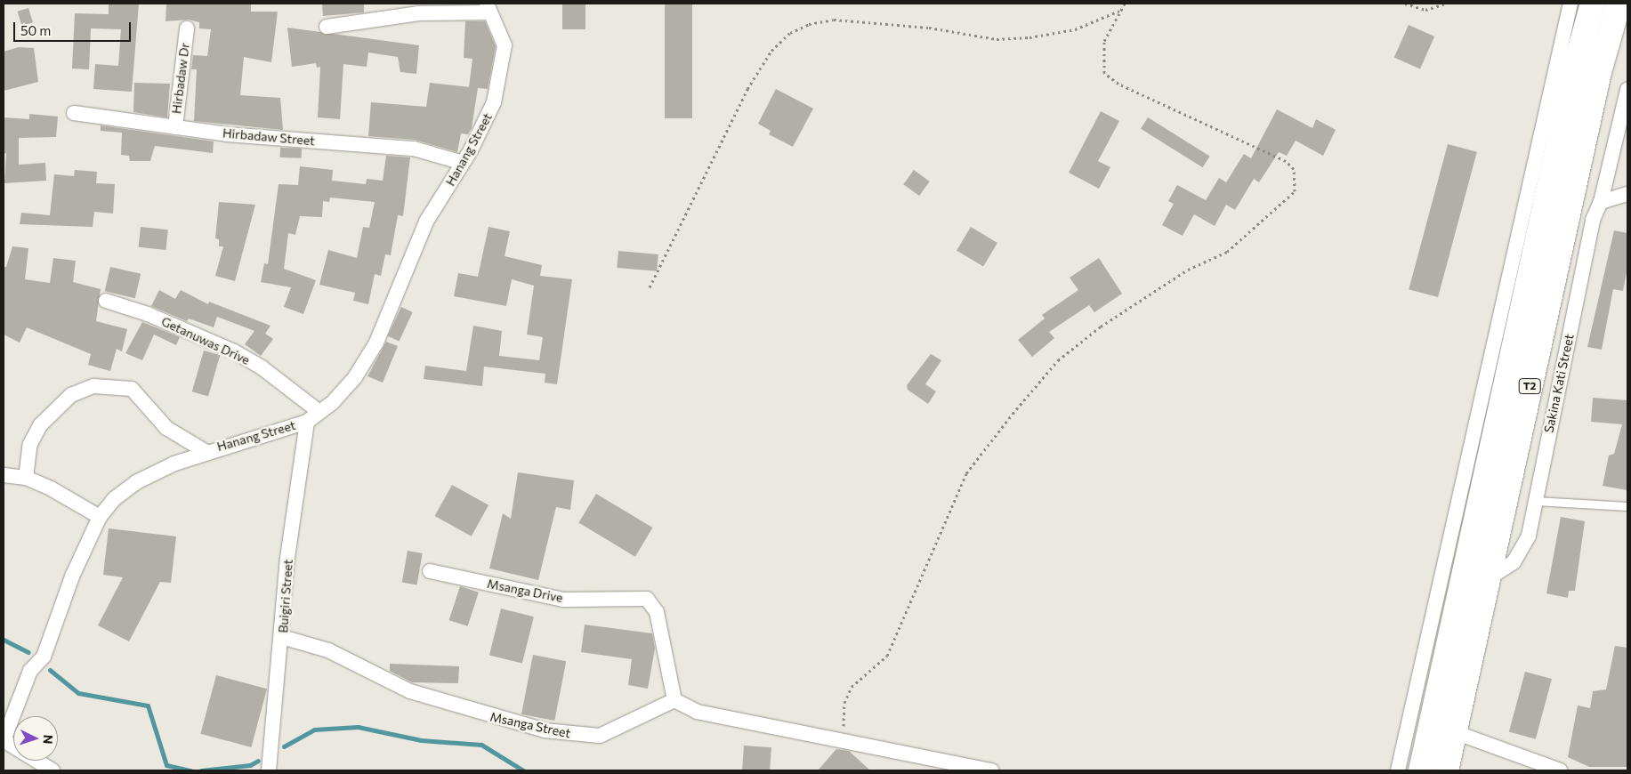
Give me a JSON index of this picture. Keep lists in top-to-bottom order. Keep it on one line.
{"streets":{"highway":["T2"],"street":["Hirbadaw Dr","Hirbadaw Street","Hanang Street","Getanuwas Drive","Sakina Kati Street","Msanga Drive","Buigiri Street","Msanga Street"]},"crossings":[["Hirbadaw Dr","Hirbadaw Street"],["Hirbadaw Street","Hanang Street"],["Hanang Street","Getanuwas Drive"],["Hanang Street","Buigiri Street"],["Sakina Kati Street","T2"],["Msanga Drive","Msanga Street"],["Buigiri Street","Msanga Street"]],"scale_bar":"50 m","north":"right"}
